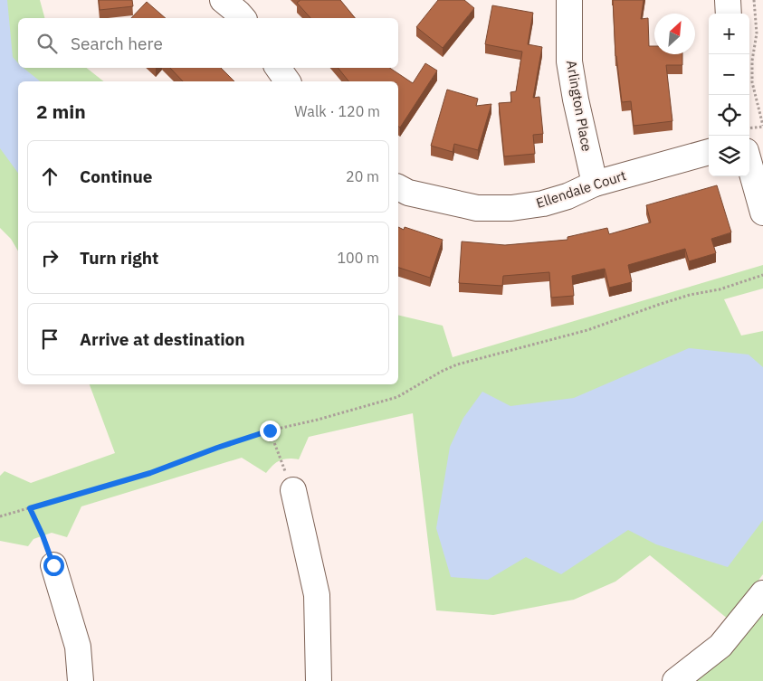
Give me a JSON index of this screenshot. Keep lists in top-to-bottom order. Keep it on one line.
{"streets":{"street":["Arlington Place","Ellendale Court"]},"crossings":[["Arlington Place","Ellendale Court"]],"north":"top right","page":{"map_buttons":["+","−"],"search":"Search here","heading":["2 min","Walk · 120 m"],"list":[["Continue","20 m"],["Turn right","100 m"],"Arrive at destination"]}}
